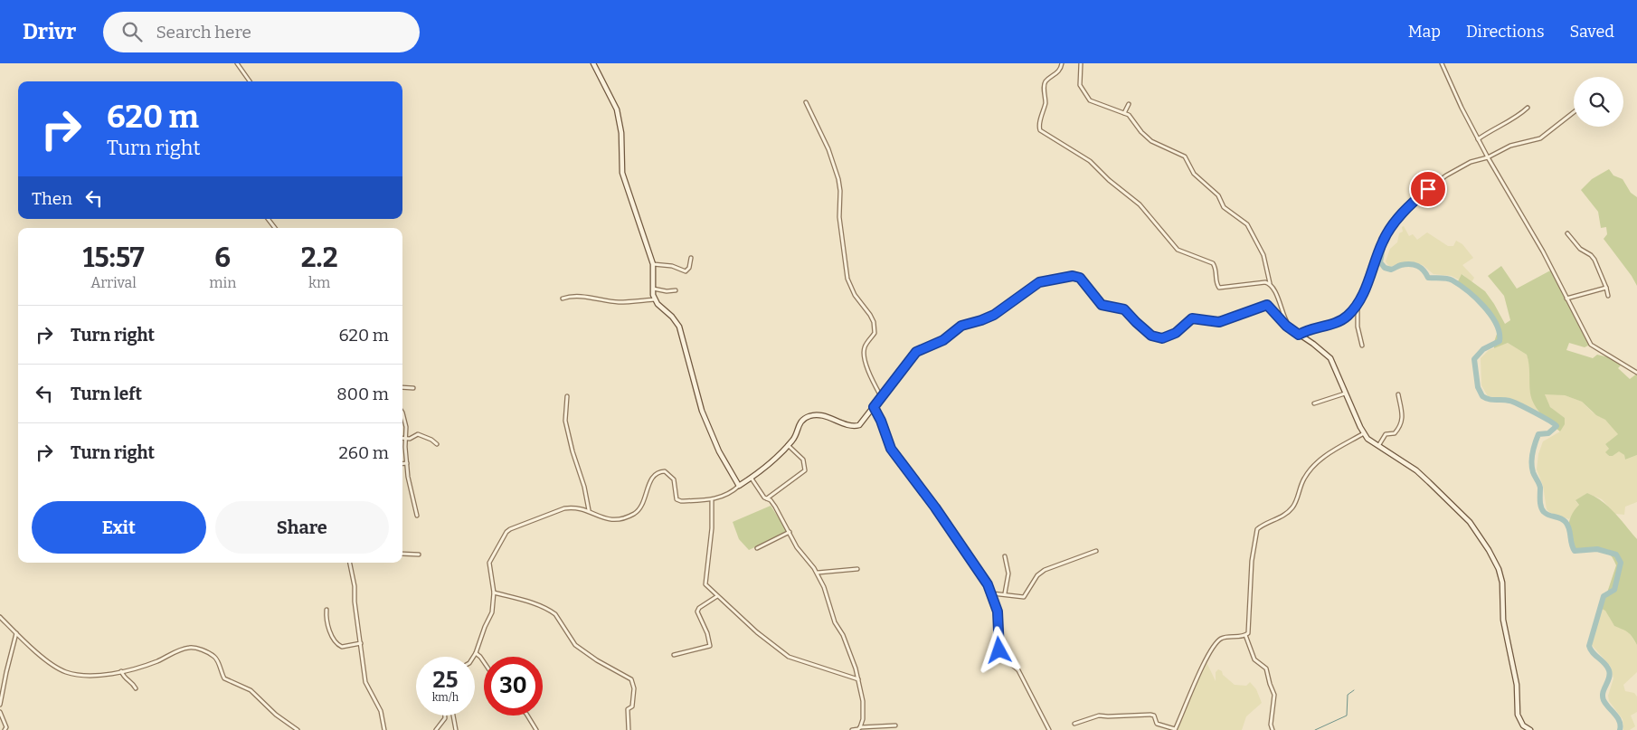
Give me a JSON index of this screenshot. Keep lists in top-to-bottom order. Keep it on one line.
{"page":{"header":"Drivr","search":"Search here","nav":["Map","Directions","Saved"],"turn":["620 m","Turn right"],"then":"Then","eta":["15:57","Arrival","6","min","2.2","km"],"list":[{"name":"Turn right","value":"620 m"},{"name":"Turn left","value":"800 m"},{"name":"Turn right","value":"260 m"}],"buttons":["Exit","Share"],"speed":"25 km/h","limit":"30"}}
